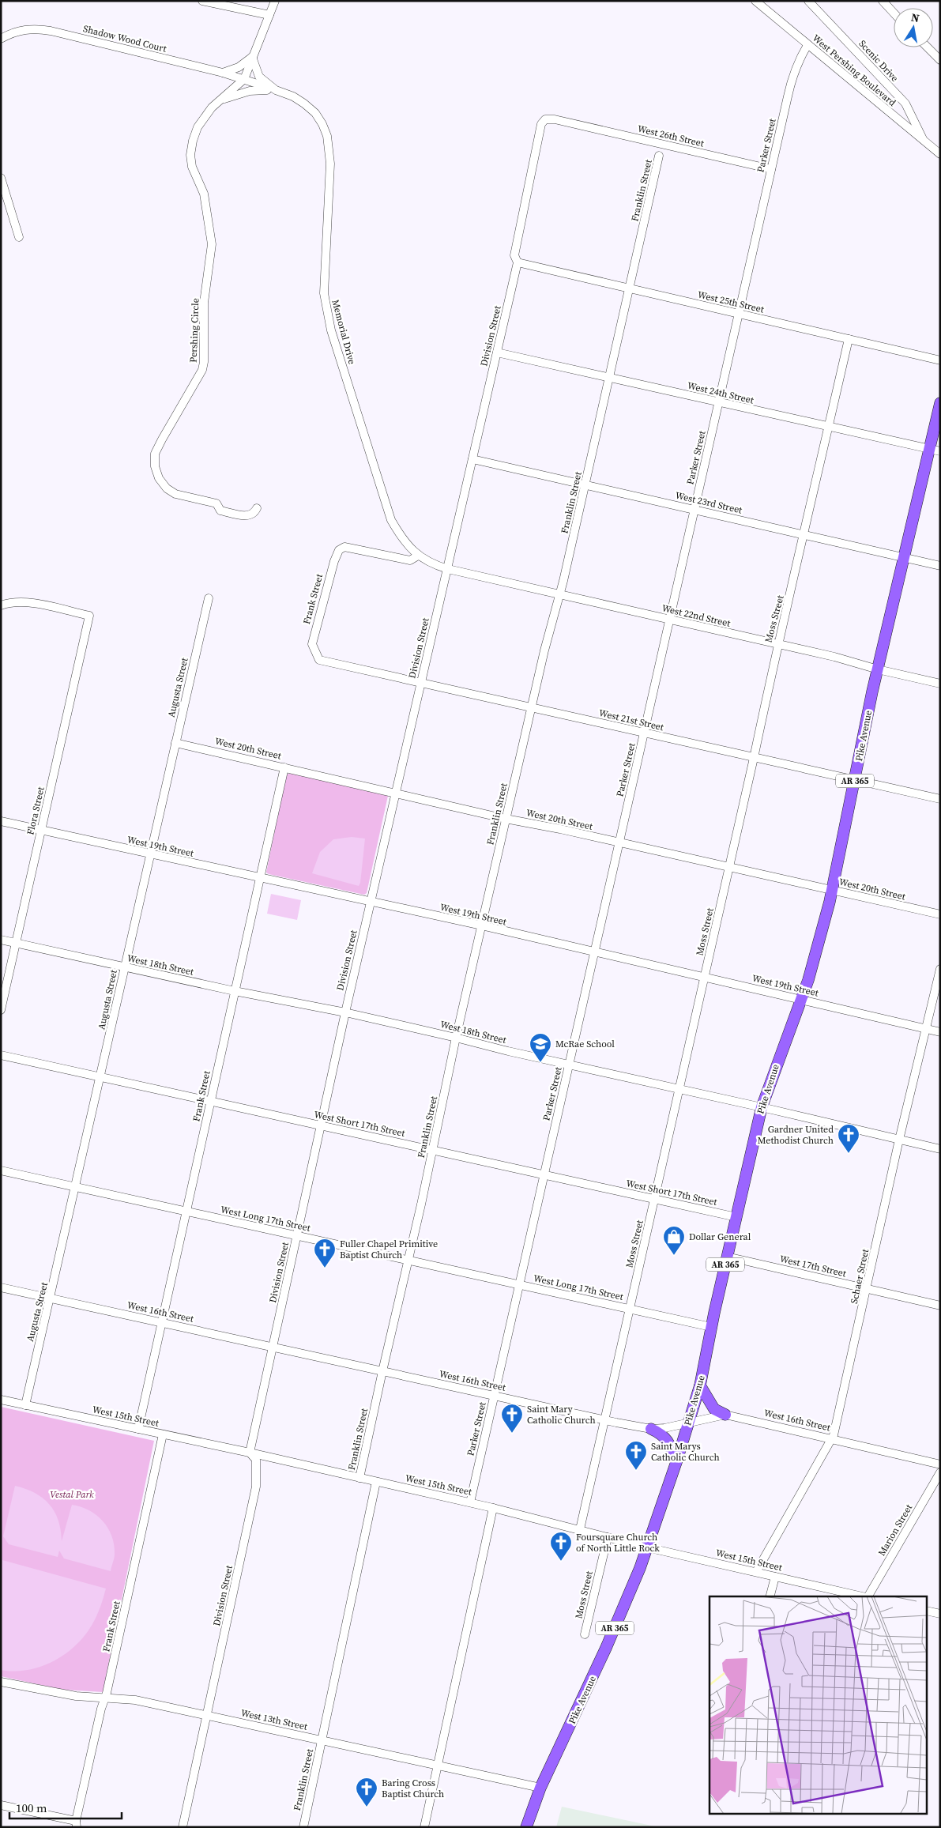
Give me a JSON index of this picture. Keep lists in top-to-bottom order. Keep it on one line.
{"streets":{"main road":["Pike Avenue","AR 365"],"street":["Shadow Wood Court","Scenic Drive","West Pershing Boulevard","West 26th Street","Parker Street","Franklin Street","West 25th Street","Pershing Circle","Memorial Drive","Division Street","West 24th Street","West 23rd Street","Frank Street","West 22nd Street","Moss Street","Augusta Street","West 21st Street","West 20th Street","Flora Street","West 19th Street","West 18th Street","West Short 17th Street","West Long 17th Street","West 17th Street","Schaer Street","West 16th Street","West 15th Street","Marion Street","West 13th Street"]},"crossings":[["Shadow Wood Court","Pershing Circle"],["Scenic Drive","West Pershing Boulevard"],["West Pershing Boulevard","Parker Street"],["West 26th Street","Parker Street"],["West 26th Street","Division Street"],["Parker Street","West 25th Street"],["Parker Street","West 24th Street"],["Parker Street","West 23rd Street"],["Parker Street","West 22nd Street"],["Parker Street","West 21st Street"],["Parker Street","West 20th Street"],["Parker Street","West 19th Street"],["Parker Street","West 18th Street"],["Parker Street","West Short 17th Street"],["Parker Street","West Long 17th Street"],["Parker Street","West 16th Street"],["Parker Street","West 15th Street"],["Franklin Street","West 25th Street"],["Franklin Street","West 24th Street"],["Franklin Street","West 23rd Street"],["Franklin Street","West 22nd Street"],["Franklin Street","West 21st Street"],["Franklin Street","West 20th Street"],["Franklin Street","West 19th Street"],["Franklin Street","West 18th Street"],["Franklin Street","West Short 17th Street"],["Franklin Street","West Long 17th Street"],["Franklin Street","West 16th Street"],["Franklin Street","West 15th Street"],["Franklin Street","West 13th Street"],["West 25th Street","Division Street"],["West 25th Street","Moss Street"],["Pershing Circle","Memorial Drive"],["Memorial Drive","Division Street"],["Memorial Drive","Frank Street"],["Memorial Drive","West 22nd Street"],["Division Street","West 24th Street"],["Division Street","West 23rd Street"],["Division Street","West 22nd Street"],["Division Street","West 21st Street"],["Division Street","West 20th Street"],["Division Street","West 19th Street"],["Division Street","West 18th Street"],["Division Street","West Short 17th Street"],["Division Street","West Long 17th Street"],["Division Street","West 16th Street"],["Division Street","West 15th Street"],["Division Street","West 13th Street"],["West 24th Street","Moss Street"],["West 24th Street","Pike Avenue"],["West 23rd Street","Moss Street"],["West 23rd Street","Pike Avenue"],["Frank Street","West 21st Street"],["Frank Street","West 20th Street"],["Frank Street","West 19th Street"],["Frank Street","West 18th Street"],["Frank Street","West Short 17th Street"],["Frank Street","West Long 17th Street"],["Frank Street","West 16th Street"],["Frank Street","West 15th Street"],["Frank Street","West 13th Street"],["West 22nd Street","Moss Street"],["West 22nd Street","Pike Avenue"],["Moss Street","West 21st Street"],["Moss Street","West 20th Street"],["Moss Street","West 19th Street"],["Moss Street","West 18th Street"],["Moss Street","West Short 17th Street"],["Moss Street","West Long 17th Street"],["Moss Street","West 16th Street"],["Moss Street","West 15th Street"],["Augusta Street","West 20th Street"],["Augusta Street","West 19th Street"],["Augusta Street","West 18th Street"],["Augusta Street","West Short 17th Street"],["Augusta Street","West Long 17th Street"],["Augusta Street","West 16th Street"],["Augusta Street","West 15th Street"],["West 21st Street","Pike Avenue"],["Pike Avenue","West 20th Street"],["Pike Avenue","West 19th Street"],["Pike Avenue","West 18th Street"],["Pike Avenue","West Short 17th Street"],["Pike Avenue","West Long 17th Street"],["Pike Avenue","West 17th Street"],["Pike Avenue","West 16th Street"],["Pike Avenue","West 15th Street"],["Pike Avenue","West 13th Street"],["Flora Street","West 19th Street"],["Flora Street","West 18th Street"],["West 19th Street","Schaer Street"],["West 18th Street","Schaer Street"],["West 17th Street","Schaer Street"],["Schaer Street","West 16th Street"],["Schaer Street","West 15th Street"]],"parks":["Vestal Park"],"places":{"school or university":["McRae School"],"church":["Gardner United Methodist Church","Fuller Chapel Primitive Baptist Church","Saint Mary Catholic Church","Saint Marys Catholic Church","Foursquare Church of North Little Rock","Baring Cross Baptist Church"],"shop":["Dollar General"]},"scale_bar":"100 m","north":"top"}
